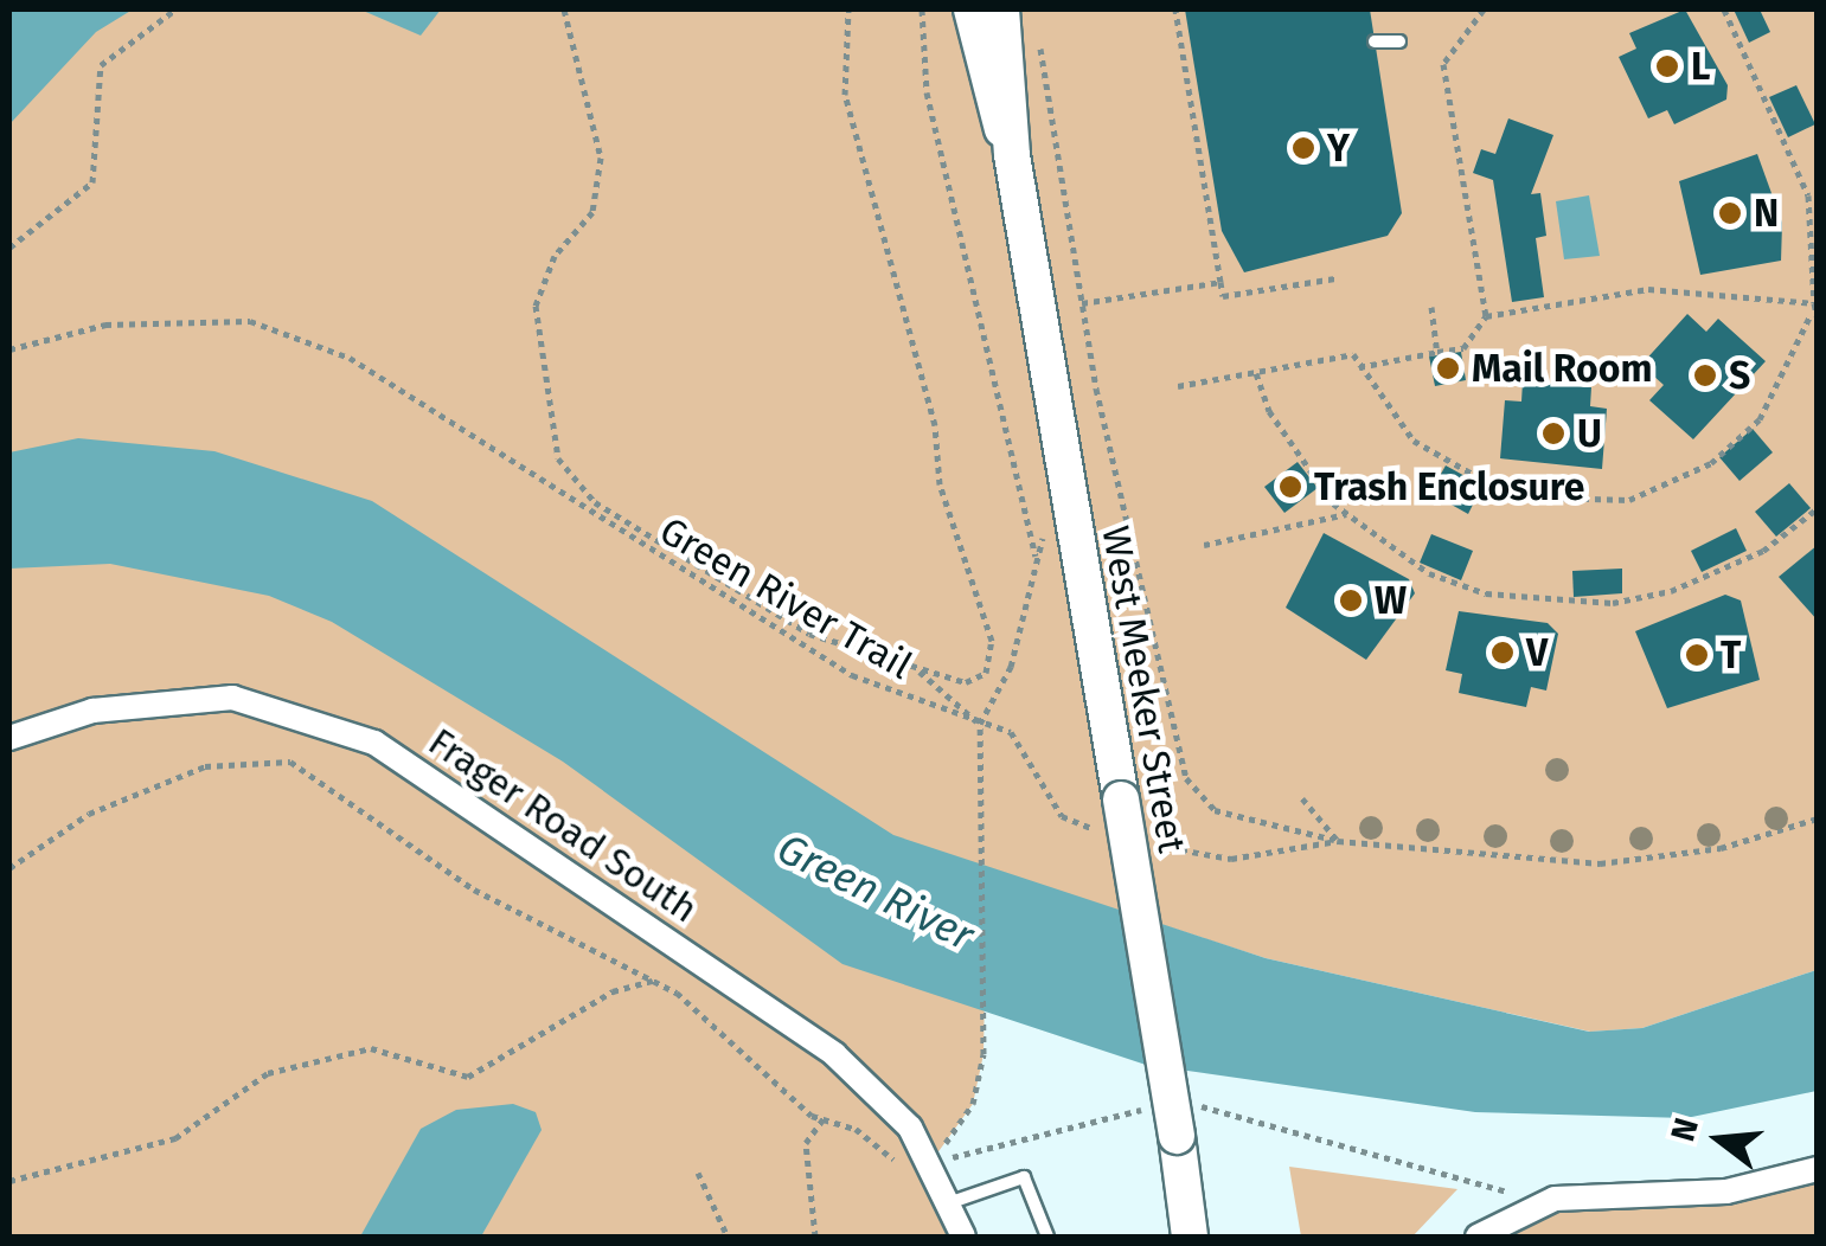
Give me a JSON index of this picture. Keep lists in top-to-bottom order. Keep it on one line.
{"streets":{"main road":["West Meeker Street"],"street":["Frager Road South"],"path":["Green River Trail"]},"crossings":[["Green River Trail","West Meeker Street"]],"water":["Green River"],"places":["L","Y","N","Mail Room","S","U","Trash Enclosure","W","V","T"],"north":"left"}
